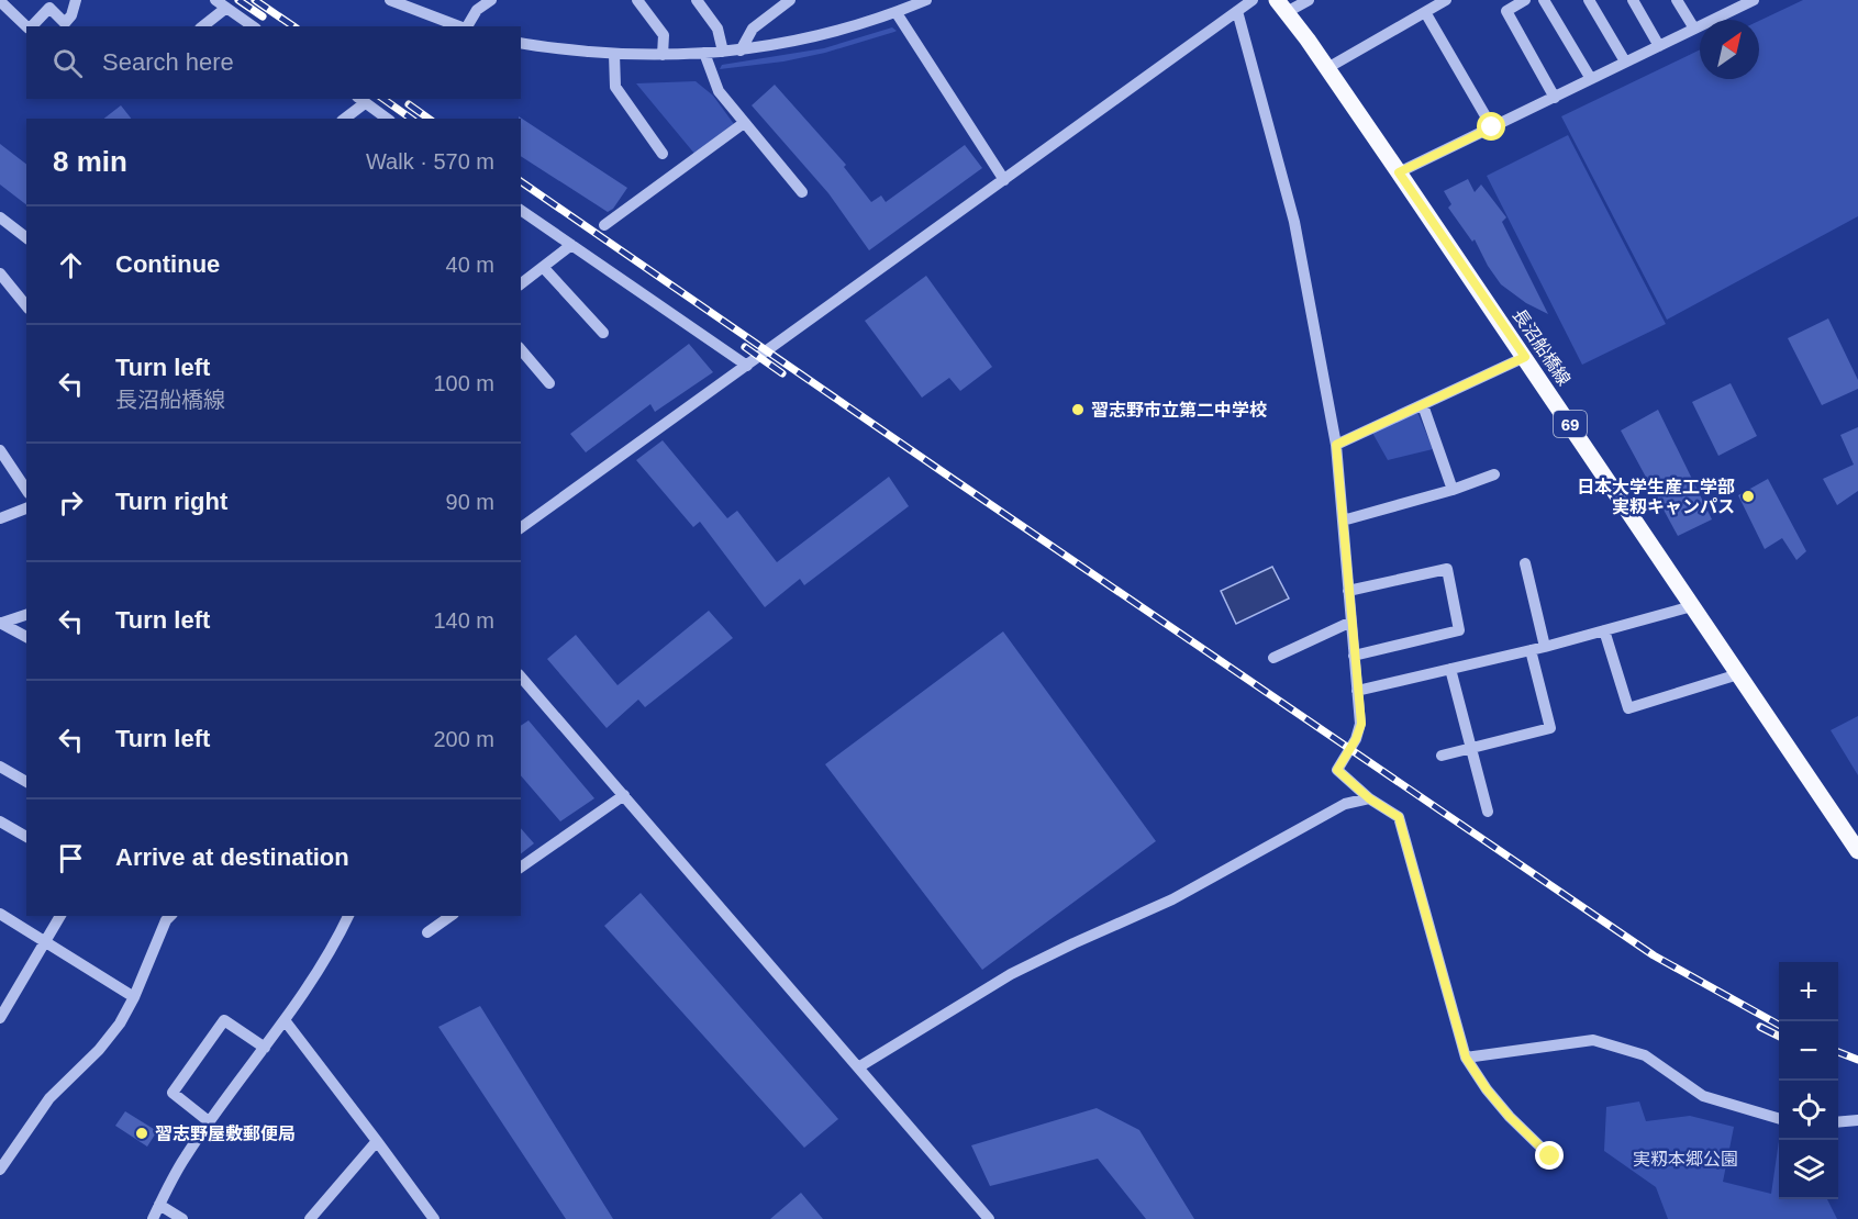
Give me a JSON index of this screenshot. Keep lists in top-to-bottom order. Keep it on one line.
{"streets":{"main road":["長沼船橋線","69"]},"parks":["実籾本郷公園"],"places":["習志野市立第二中学校","日本大学生産工学部 実籾キャンパス","習志野屋敷郵便局"],"north":"top right","page":{"search":"Search here","heading":["8 min","Walk · 570 m"],"list":[["Continue","40 m"],["Turn left","長沼船橋線","100 m"],["Turn right","90 m"],["Turn left","140 m"],["Turn left","200 m"],"Arrive at destination"],"map_buttons":["+","−"]}}
